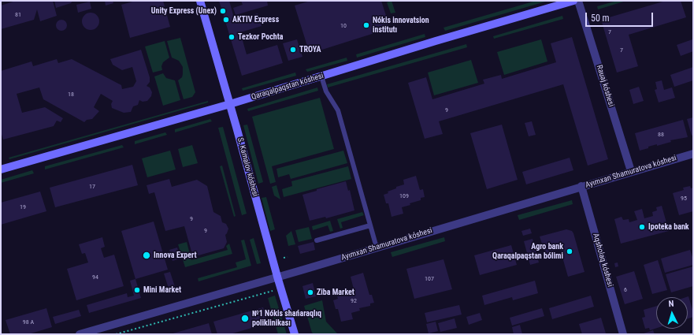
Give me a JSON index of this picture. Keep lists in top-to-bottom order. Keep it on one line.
{"streets":{"street":["Rauaj kóshesi","Qaraqalpaqstan kóshesi","S. Kamalov kóshesi","Ayımxan Shamuratova kóshesi","Aqsholaq kóshesi"]},"crossings":[["Rauaj kóshesi","Ayımxan Shamuratova kóshesi"],["Qaraqalpaqstan kóshesi","S. Kamalov kóshesi"],["S. Kamalov kóshesi","Ayımxan Shamuratova kóshesi"],["Ayımxan Shamuratova kóshesi","Aqsholaq kóshesi"]],"places":["Unity Express (Unex)","AKTIV Express","Nókis innovatsion institutı","Tezkor Pochta","TROYA","Ipoteka bank","Agro bank Qaraqalpaqstan bólimi","Innova Expert","Mini Market","Ziba Market","№1 Nókis shańaraqlıq poliklinikası"],"house_numbers":["81","10","7","7","18","9","88","17","109","95","19","9","9","94","107","6","92","98 А"],"scale_bar":"50 m","north":"top"}
